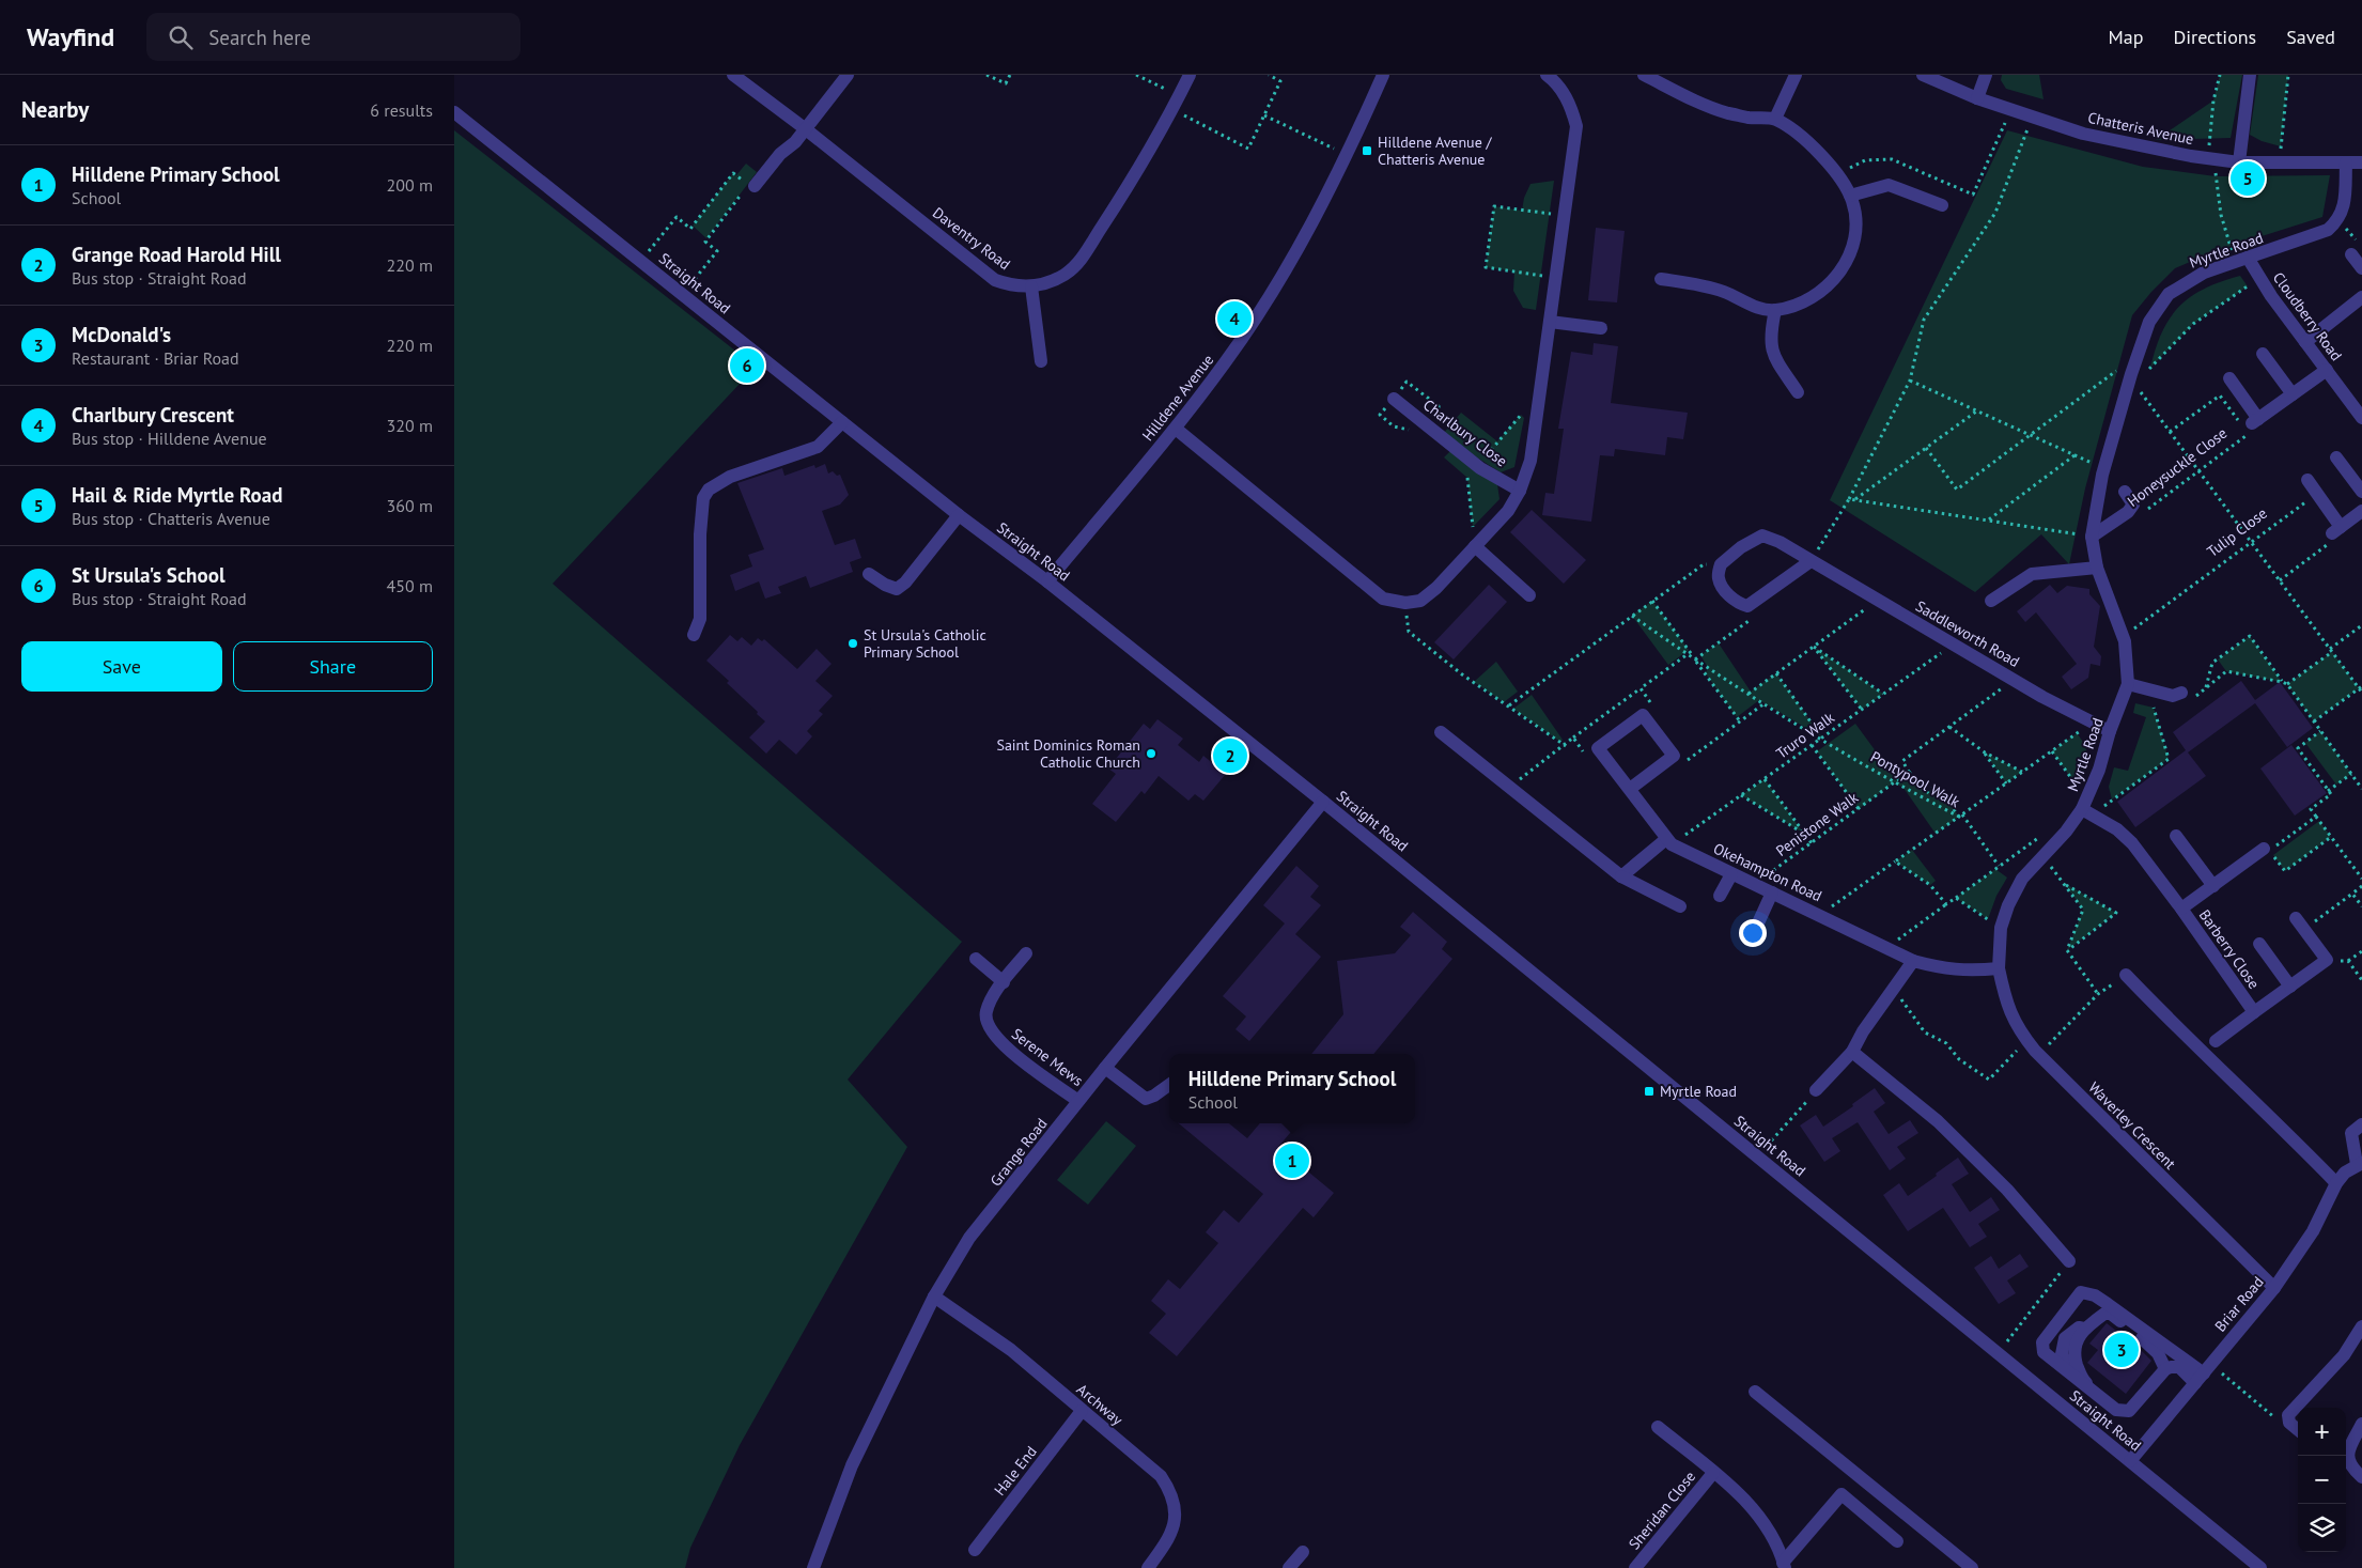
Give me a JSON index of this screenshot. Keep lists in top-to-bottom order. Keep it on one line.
{"streets":{"street":["Chatteris Avenue","Daventry Road","Myrtle Road","Straight Road","Cloudberry Road","Hilldene Avenue","Charlbury Close","Saddleworth Road","Okehampton Road","Barberry Close","Serene Mews","Waverley Crescent","Grange Road","Briar Road","Archway","Hale End","Sheridan Close"],"path":["Honeysuckle Close","Tulip Close","Truro Walk","Pontypool Walk","Penistone Walk"]},"crossings":[["Myrtle Road","Cloudberry Road"],["Myrtle Road","Tulip Close"],["Myrtle Road","Saddleworth Road"],["Myrtle Road","Barberry Close"],["Myrtle Road","Waverley Crescent"],["Straight Road","Hilldene Avenue"],["Straight Road","Grange Road"],["Straight Road","Briar Road"],["Saddleworth Road","Truro Walk"],["Truro Walk","Pontypool Walk"],["Truro Walk","Okehampton Road"],["Pontypool Walk","Penistone Walk"],["Pontypool Walk","Okehampton Road"],["Penistone Walk","Okehampton Road"],["Serene Mews","Grange Road"],["Waverley Crescent","Briar Road"],["Grange Road","Archway"],["Archway","Hale End"]],"places":{"transit":["Hilldene Avenue / Chatteris Avenue","Myrtle Road"],"other":["St Ursula's Catholic Primary School","Saint Dominics Roman Catholic Church"]},"page":{"header":"Wayfind","search":"Search here","nav":["Map","Directions","Saved"],"heading":["Nearby","6 results"],"list":[{"mark":"1","name":"Hilldene Primary School","note":"School","value":"200 m"},{"mark":"2","name":"Grange Road Harold Hill","note":"Bus stop · Straight Road","value":"220 m"},{"mark":"3","name":"McDonald's","note":"Restaurant · Briar Road","value":"220 m"},{"mark":"4","name":"Charlbury Crescent","note":"Bus stop · Hilldene Avenue","value":"320 m"},{"mark":"5","name":"Hail & Ride Myrtle Road","note":"Bus stop · Chatteris Avenue","value":"360 m"},{"mark":"6","name":"St Ursula's School","note":"Bus stop · Straight Road","value":"450 m"}],"pins":["5","4","6","2","1","3"],"buttons":["Save","Share"],"popup":["Hilldene Primary School","School"],"map_buttons":["+","−"]}}
